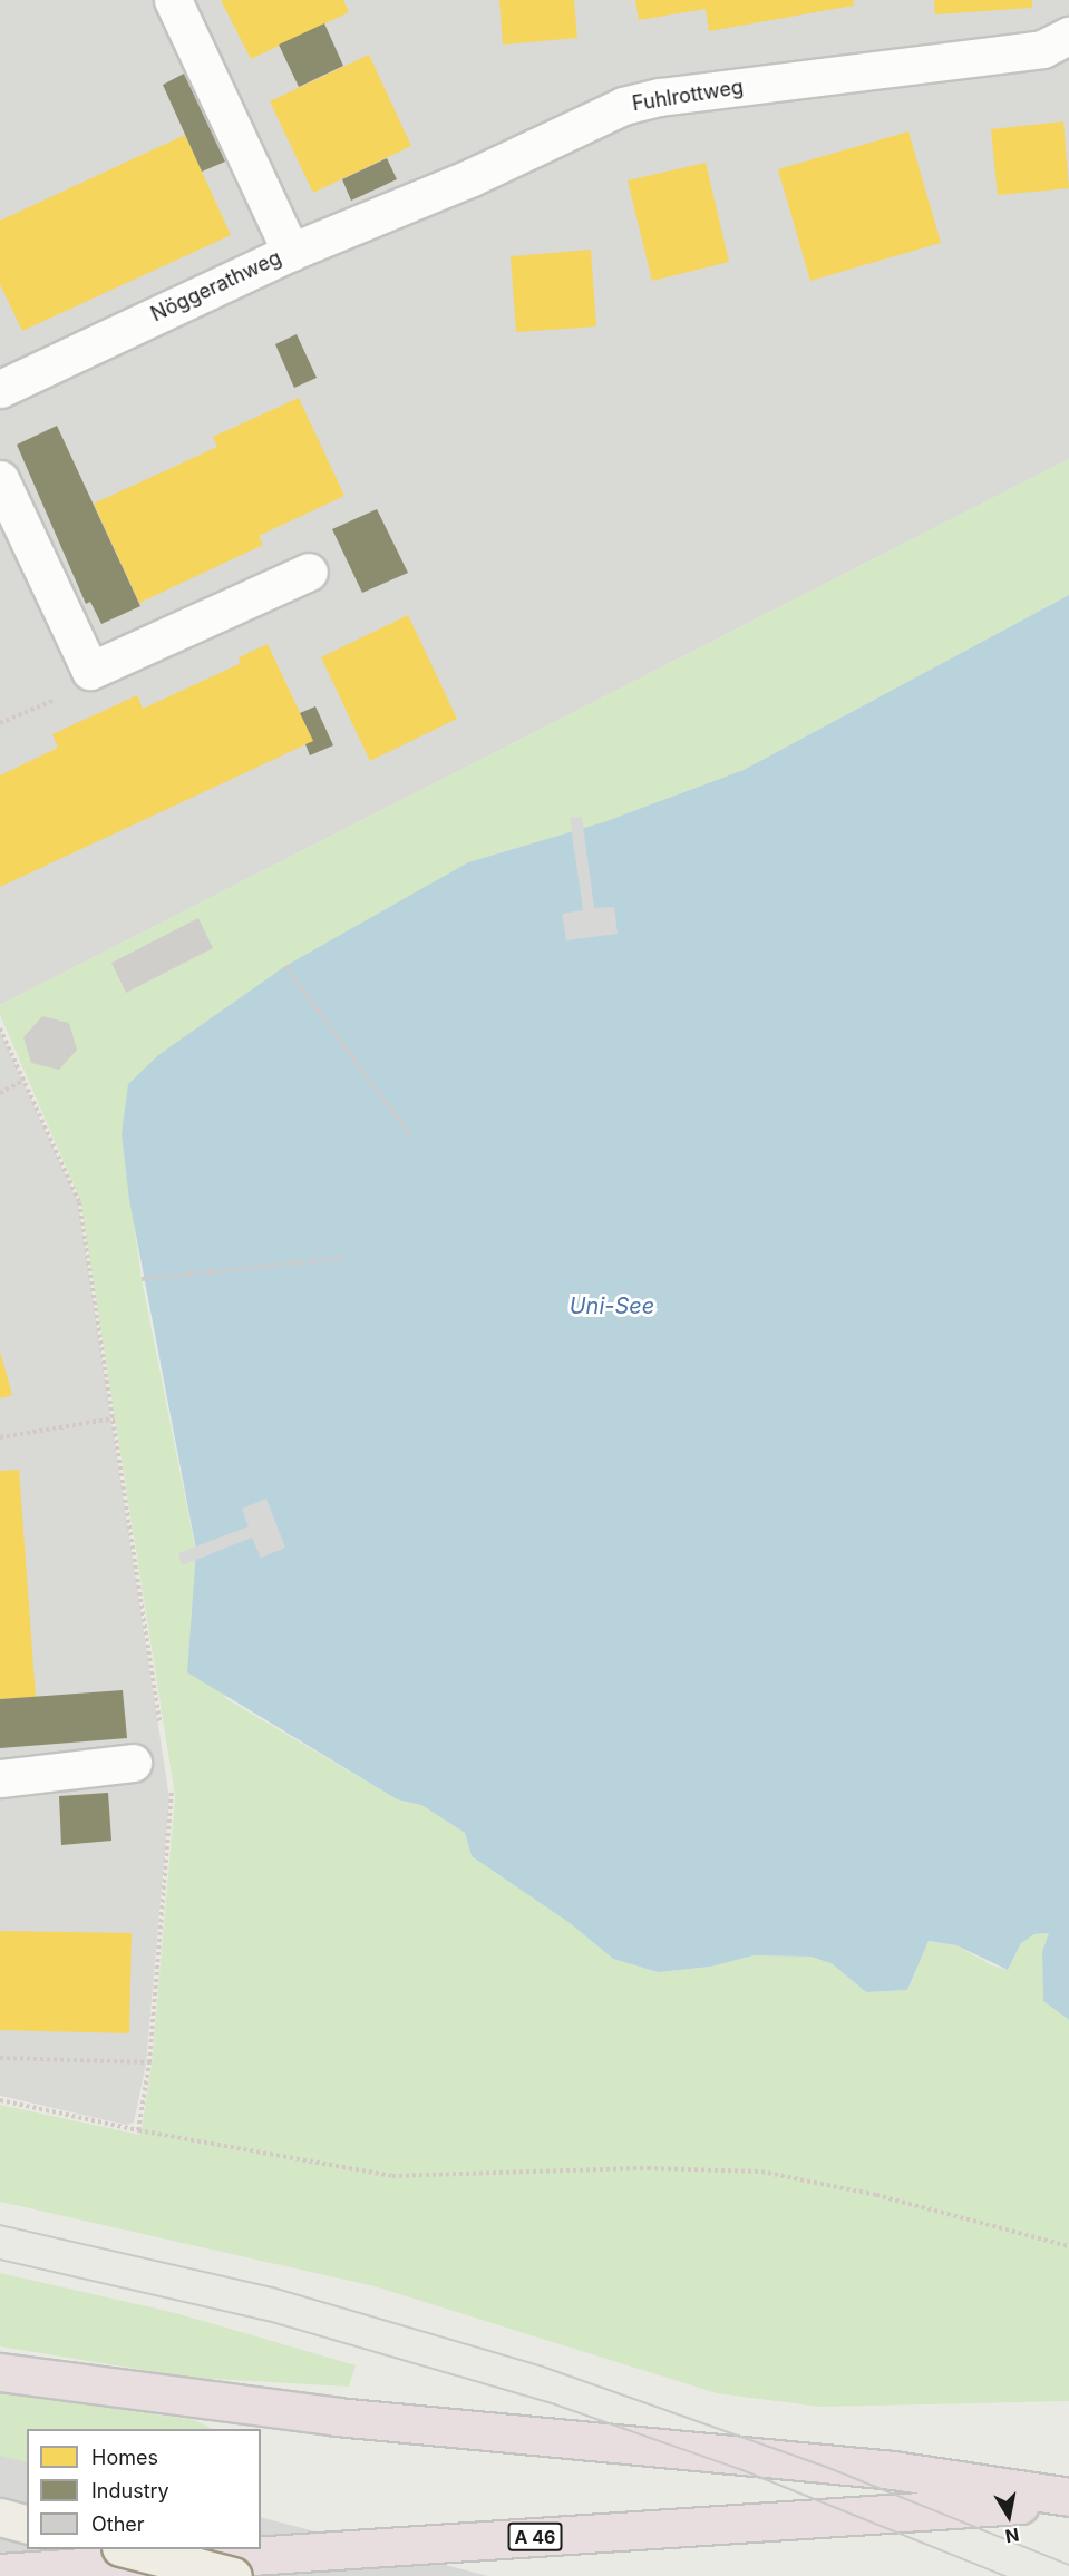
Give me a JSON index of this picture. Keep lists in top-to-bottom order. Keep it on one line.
{"streets":{"highway":["A 46"],"street":["Fuhlrottweg","Nöggerathweg"]},"crossings":[["Fuhlrottweg","Nöggerathweg"]],"water":["Uni-See"],"legend":["Homes","Industry","Other"],"north":"bottom"}
